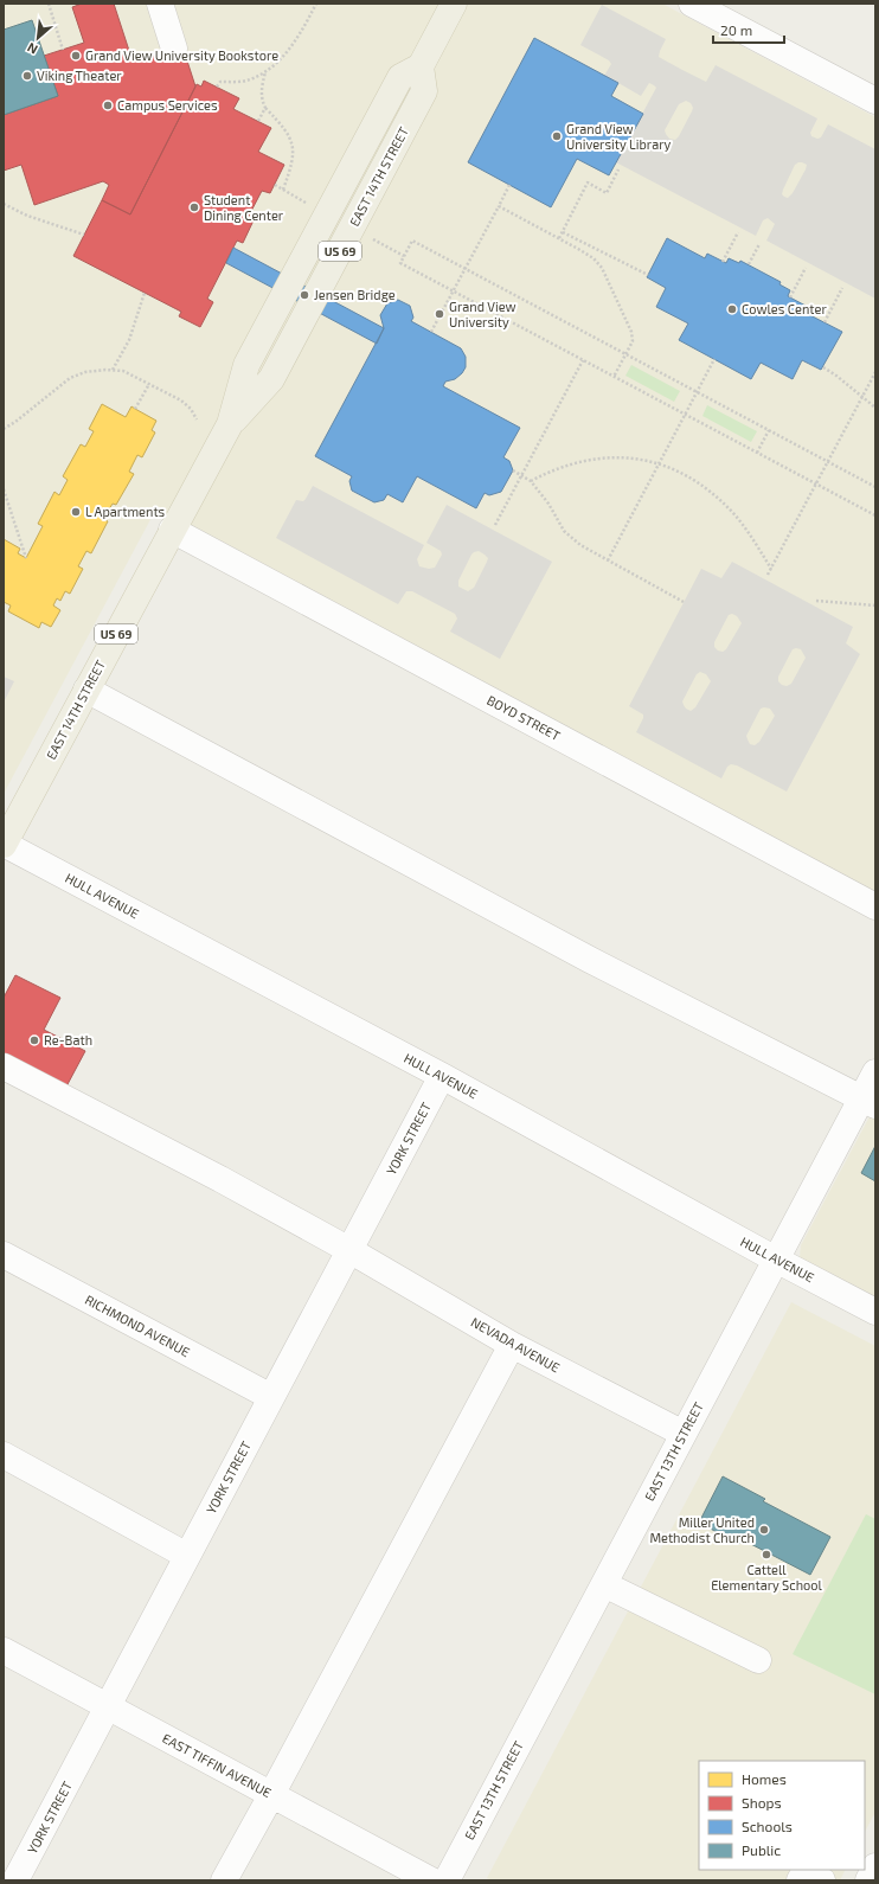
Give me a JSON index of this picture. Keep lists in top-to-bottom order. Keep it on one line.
{"streets":{"main road":["EAST 14TH STREET","US 69"],"street":["BOYD STREET","HULL AVENUE","YORK STREET","RICHMOND AVENUE","NEVADA AVENUE","EAST 13TH STREET","EAST TIFFIN AVENUE"]},"crossings":[["EAST 14TH STREET","BOYD STREET"],["EAST 14TH STREET","HULL AVENUE"],["HULL AVENUE","YORK STREET"],["HULL AVENUE","EAST 13TH STREET"],["YORK STREET","RICHMOND AVENUE"],["YORK STREET","NEVADA AVENUE"],["YORK STREET","EAST TIFFIN AVENUE"],["NEVADA AVENUE","EAST 13TH STREET"]],"places":["Grand View University Bookstore","Viking Theater","Campus Services","Grand View University Library","Student Dining Center","Jensen Bridge","Cowles Center","Grand View University","L Apartments","Re-Bath","Miller United Methodist Church","Cattell Elementary School"],"legend":["Homes","Shops","Schools","Public"],"scale_bar":"20 m","north":"bottom left"}
